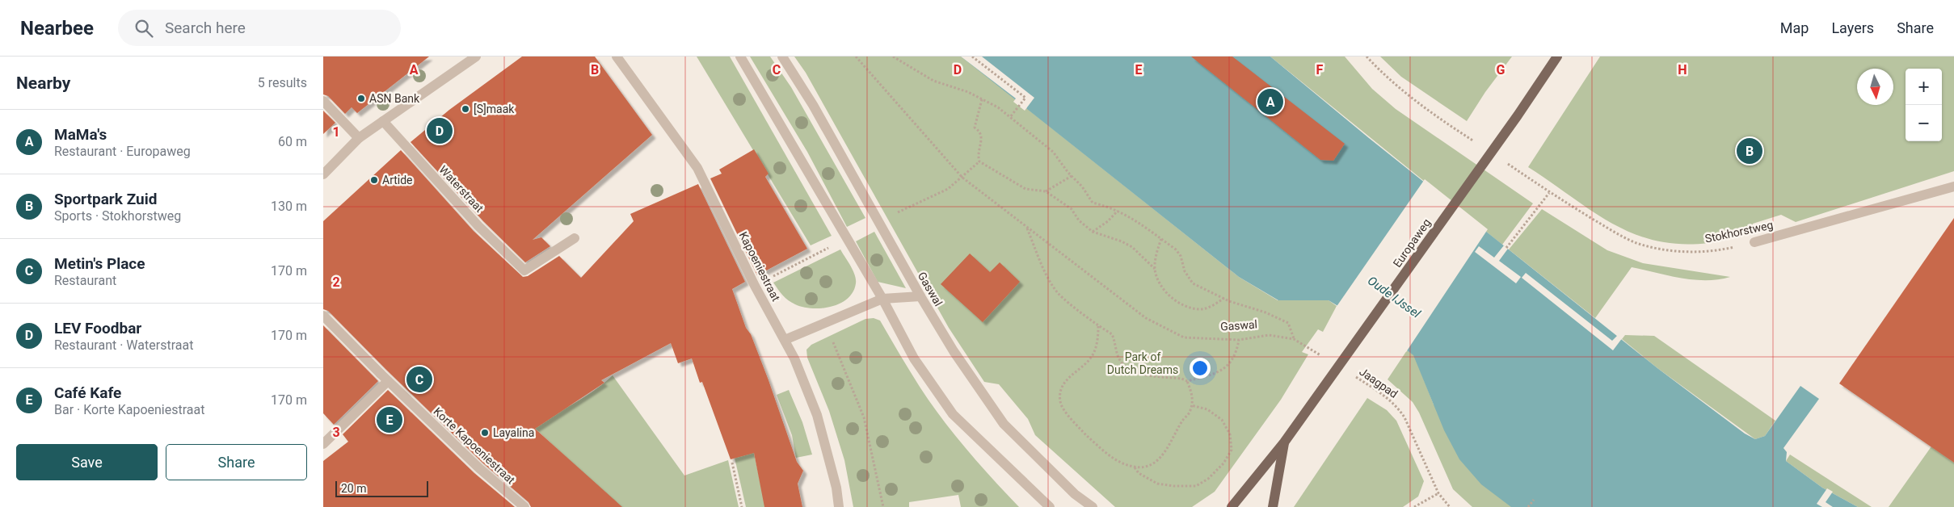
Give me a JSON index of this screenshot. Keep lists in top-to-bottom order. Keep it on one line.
{"streets":{"main road":["Europaweg"],"street":["Waterstraat","Stokhorstweg","Kapoeniestraat","Gaswal","Korte Kapoeniestraat"],"path":["Jaagpad"]},"water":["Oude IJssel"],"parks":["Park of Dutch Dreams"],"places":["ASN Bank","[S]maak","Artide","Layalina"],"scale_bar":"20 m","north":"bottom","page":{"header":"Nearbee","search":"Search here","nav":["Map","Layers","Share"],"heading":["Nearby","5 results"],"map_buttons":["+","−"],"pins":["A","D","B","C","E"],"list":[{"mark":"A","name":"MaMa's","note":"Restaurant · Europaweg","value":"60 m"},{"mark":"B","name":"Sportpark Zuid","note":"Sports · Stokhorstweg","value":"130 m"},{"mark":"C","name":"Metin's Place","note":"Restaurant","value":"170 m"},{"mark":"D","name":"LEV Foodbar","note":"Restaurant · Waterstraat","value":"170 m"},{"mark":"E","name":"Café Kafe","note":"Bar · Korte Kapoeniestraat","value":"170 m"}],"buttons":["Save","Share"],"scale":"20 m"},"grid":{"columns":["A","B","C","D","E","F","G","H"],"rows":["1","2","3"]}}
